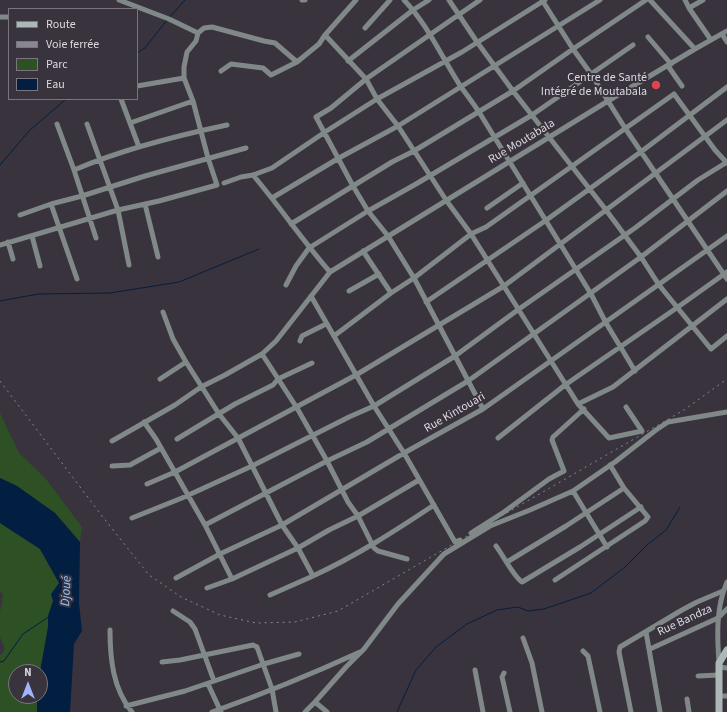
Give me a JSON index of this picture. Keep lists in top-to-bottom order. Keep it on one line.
{"streets":{"street":["Rue Moutabala","Rue Kintouari","Rue Bandza"]},"water":["Djoué"],"places":["Centre de Santé Intégré de Moutabala"],"legend":["Route","Voie ferrée","Parc","Eau"],"north":"top"}
